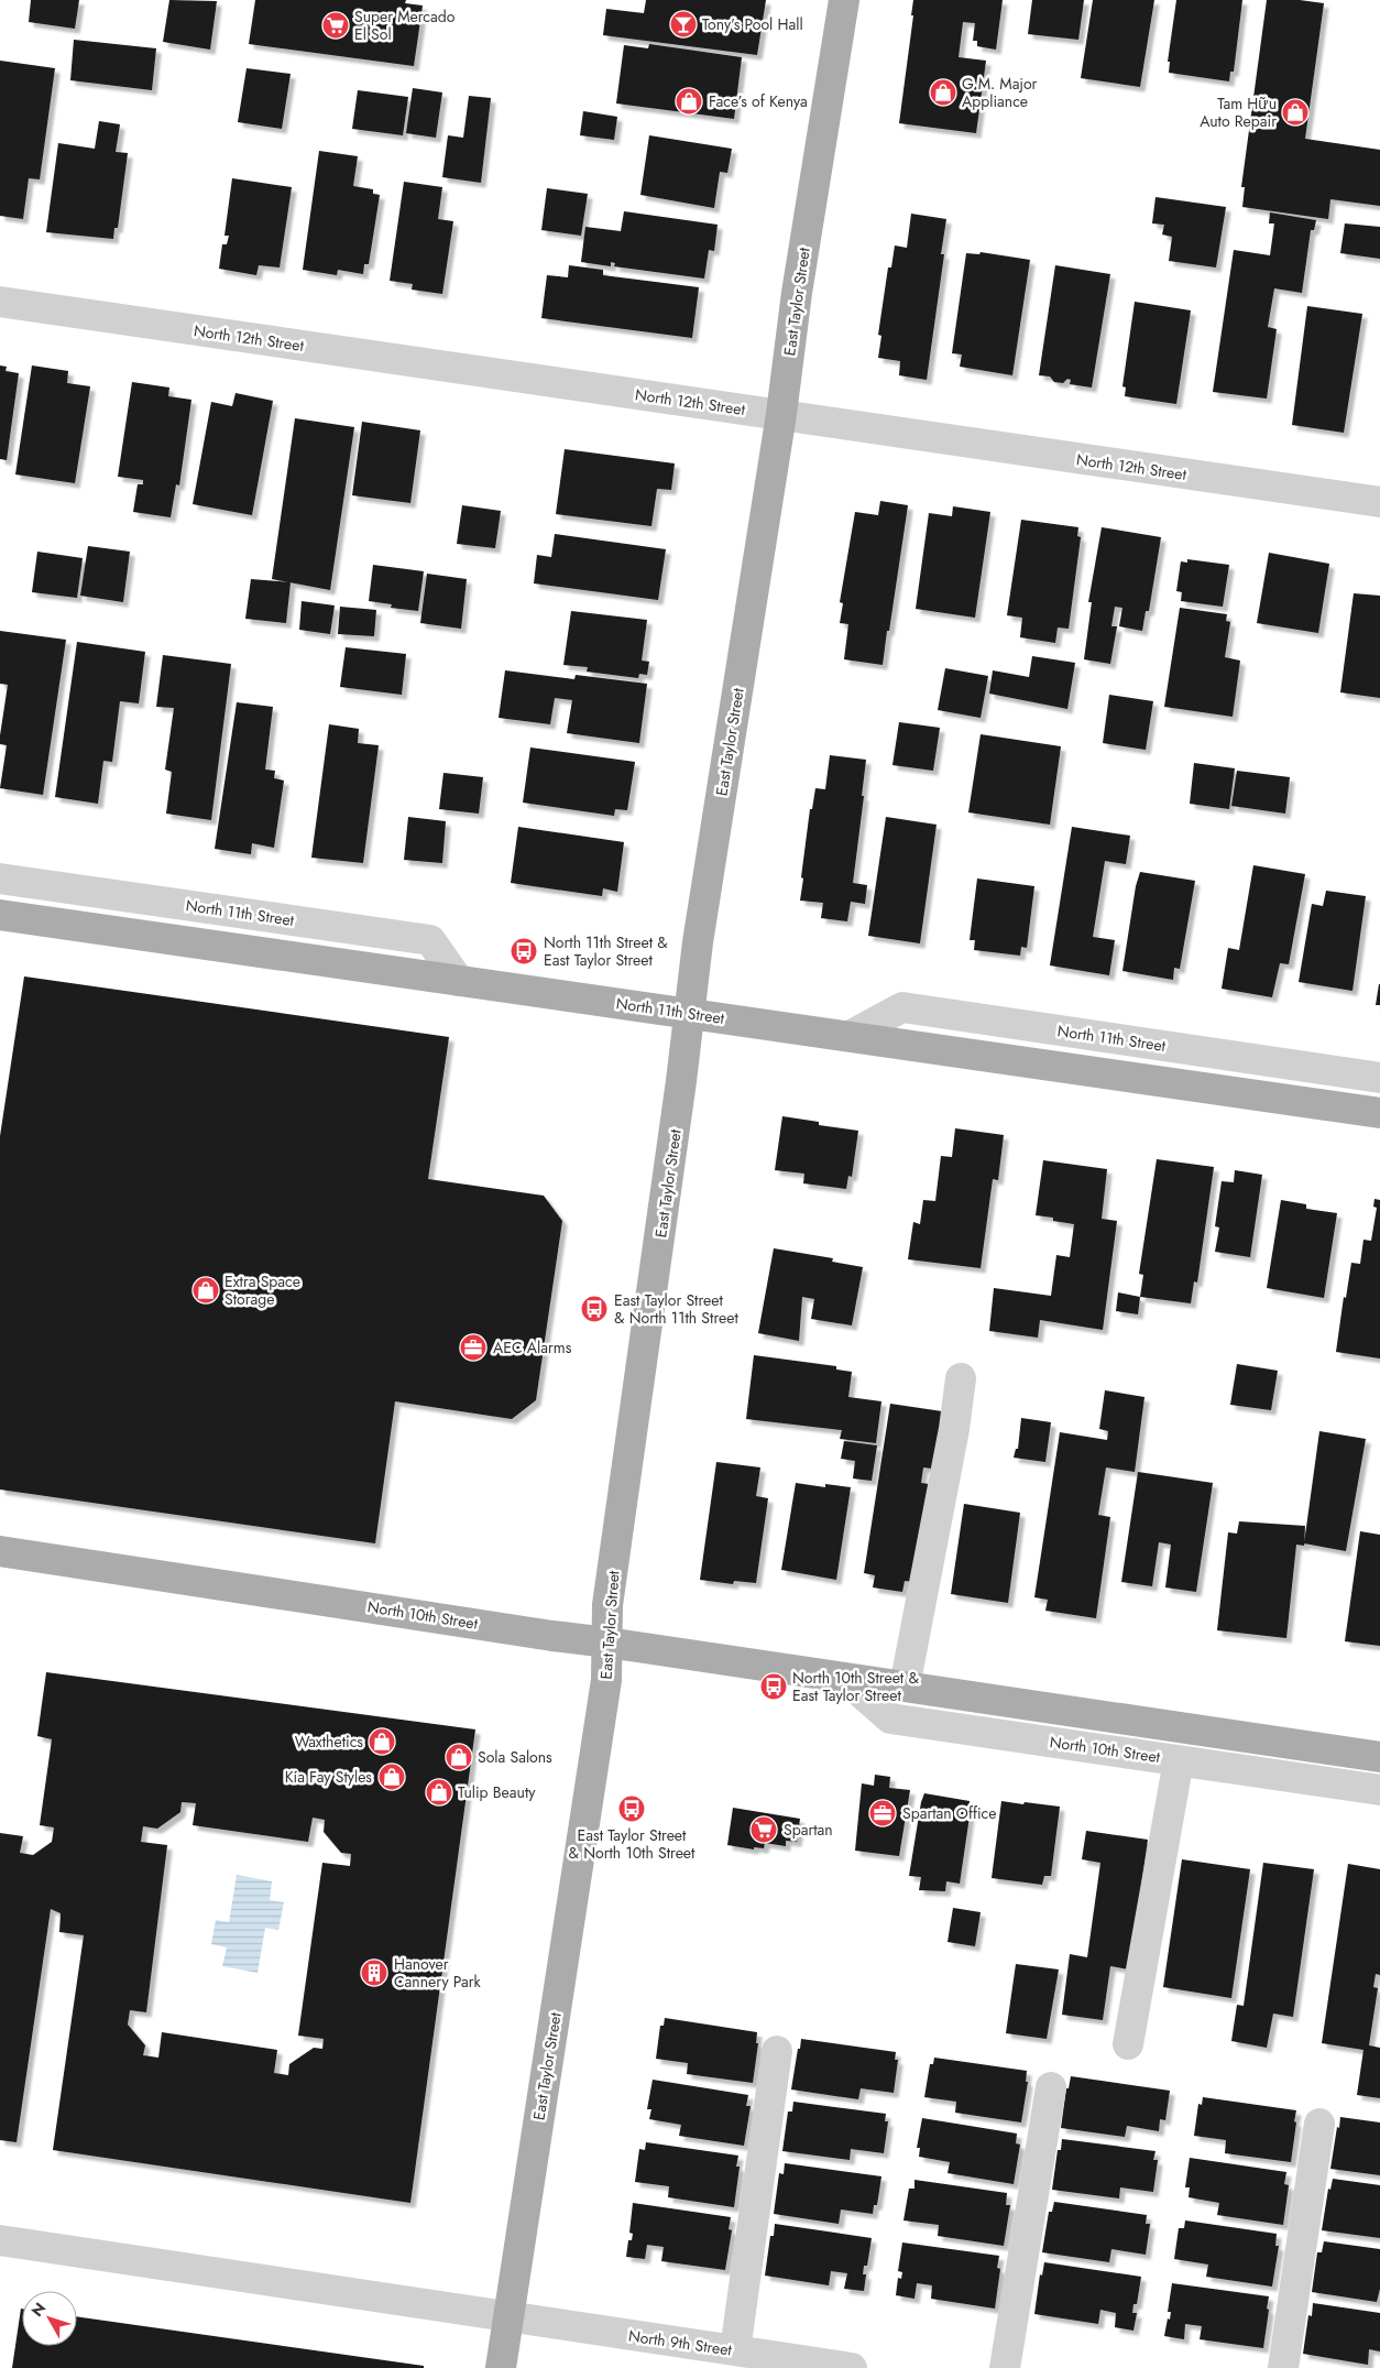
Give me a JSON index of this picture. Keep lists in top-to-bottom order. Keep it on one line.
{"streets":{"main road":["East Taylor Street","North 11th Street","North 10th Street"],"street":["North 12th Street","North 9th Street"]},"crossings":[["East Taylor Street","North 12th Street"],["East Taylor Street","North 11th Street"],["East Taylor Street","North 10th Street"],["East Taylor Street","North 9th Street"]],"places":{"bar":["Tony’s Pool Hall"],"supermarket":["Super Mercado El Sol","Spartan"],"shop":["G.M. Major Appliance","Face’s of Kenya","Tam Hữu Auto Repair","Extra Space Storage","Waxthetics","Sola Salons","Kia Fay Styles","Tulip Beauty"],"bus stop":["North 11th Street & East Taylor Street","East Taylor Street & North 11th Street","North 10th Street & East Taylor Street","East Taylor Street & North 10th Street"],"office":["AEC Alarms","Spartan Office"],"building":["Hanover Cannery Park"]},"north":"top left"}
